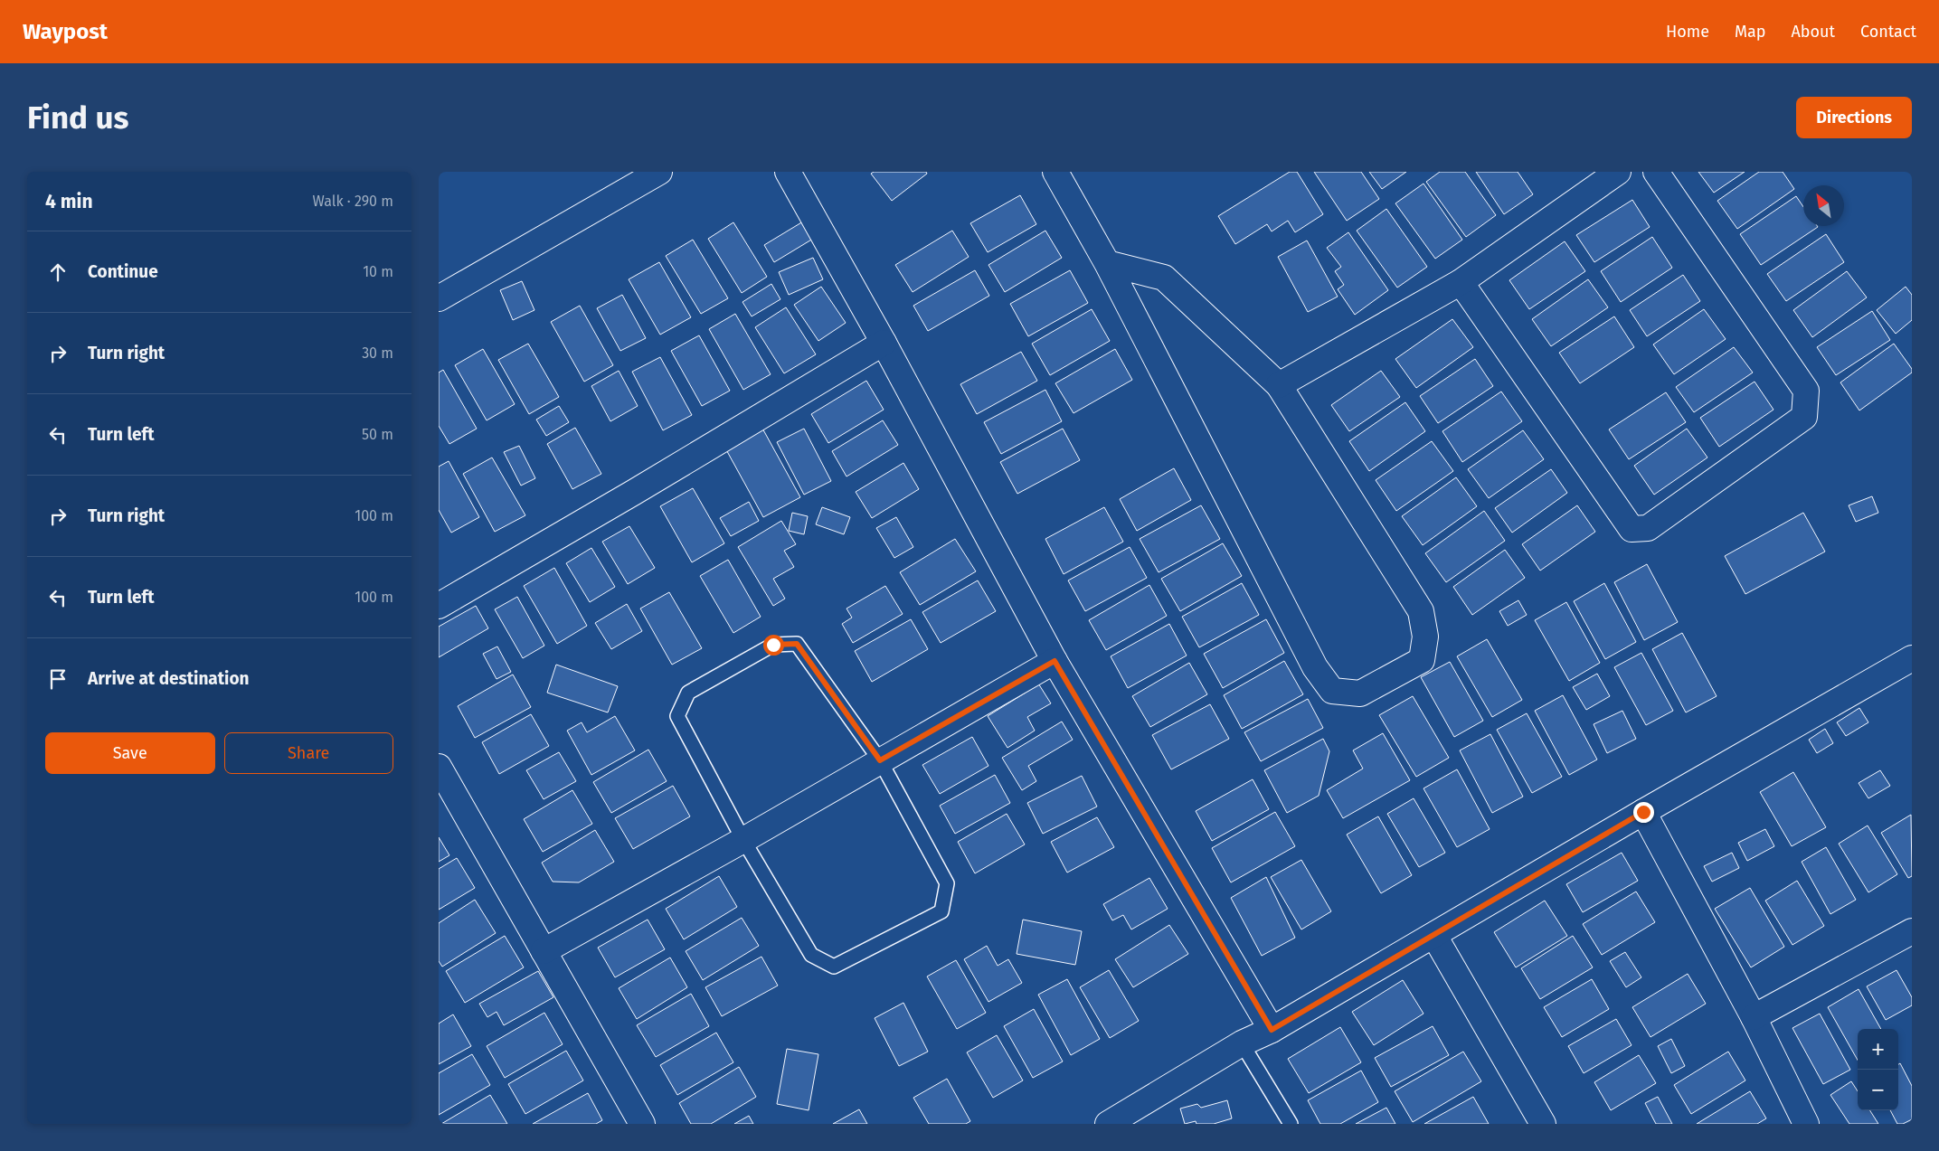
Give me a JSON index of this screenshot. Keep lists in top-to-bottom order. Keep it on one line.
{"north":"top left","page":{"header":"Waypost","nav":["Home","Map","About","Contact"],"buttons":["Directions",["Save","Share"]],"title":"Find us","heading":["4 min","Walk · 290 m"],"list":[["Continue","10 m"],["Turn right","30 m"],["Turn left","50 m"],["Turn right","100 m"],["Turn left","100 m"],"Arrive at destination"],"map_buttons":["+","−"]}}
